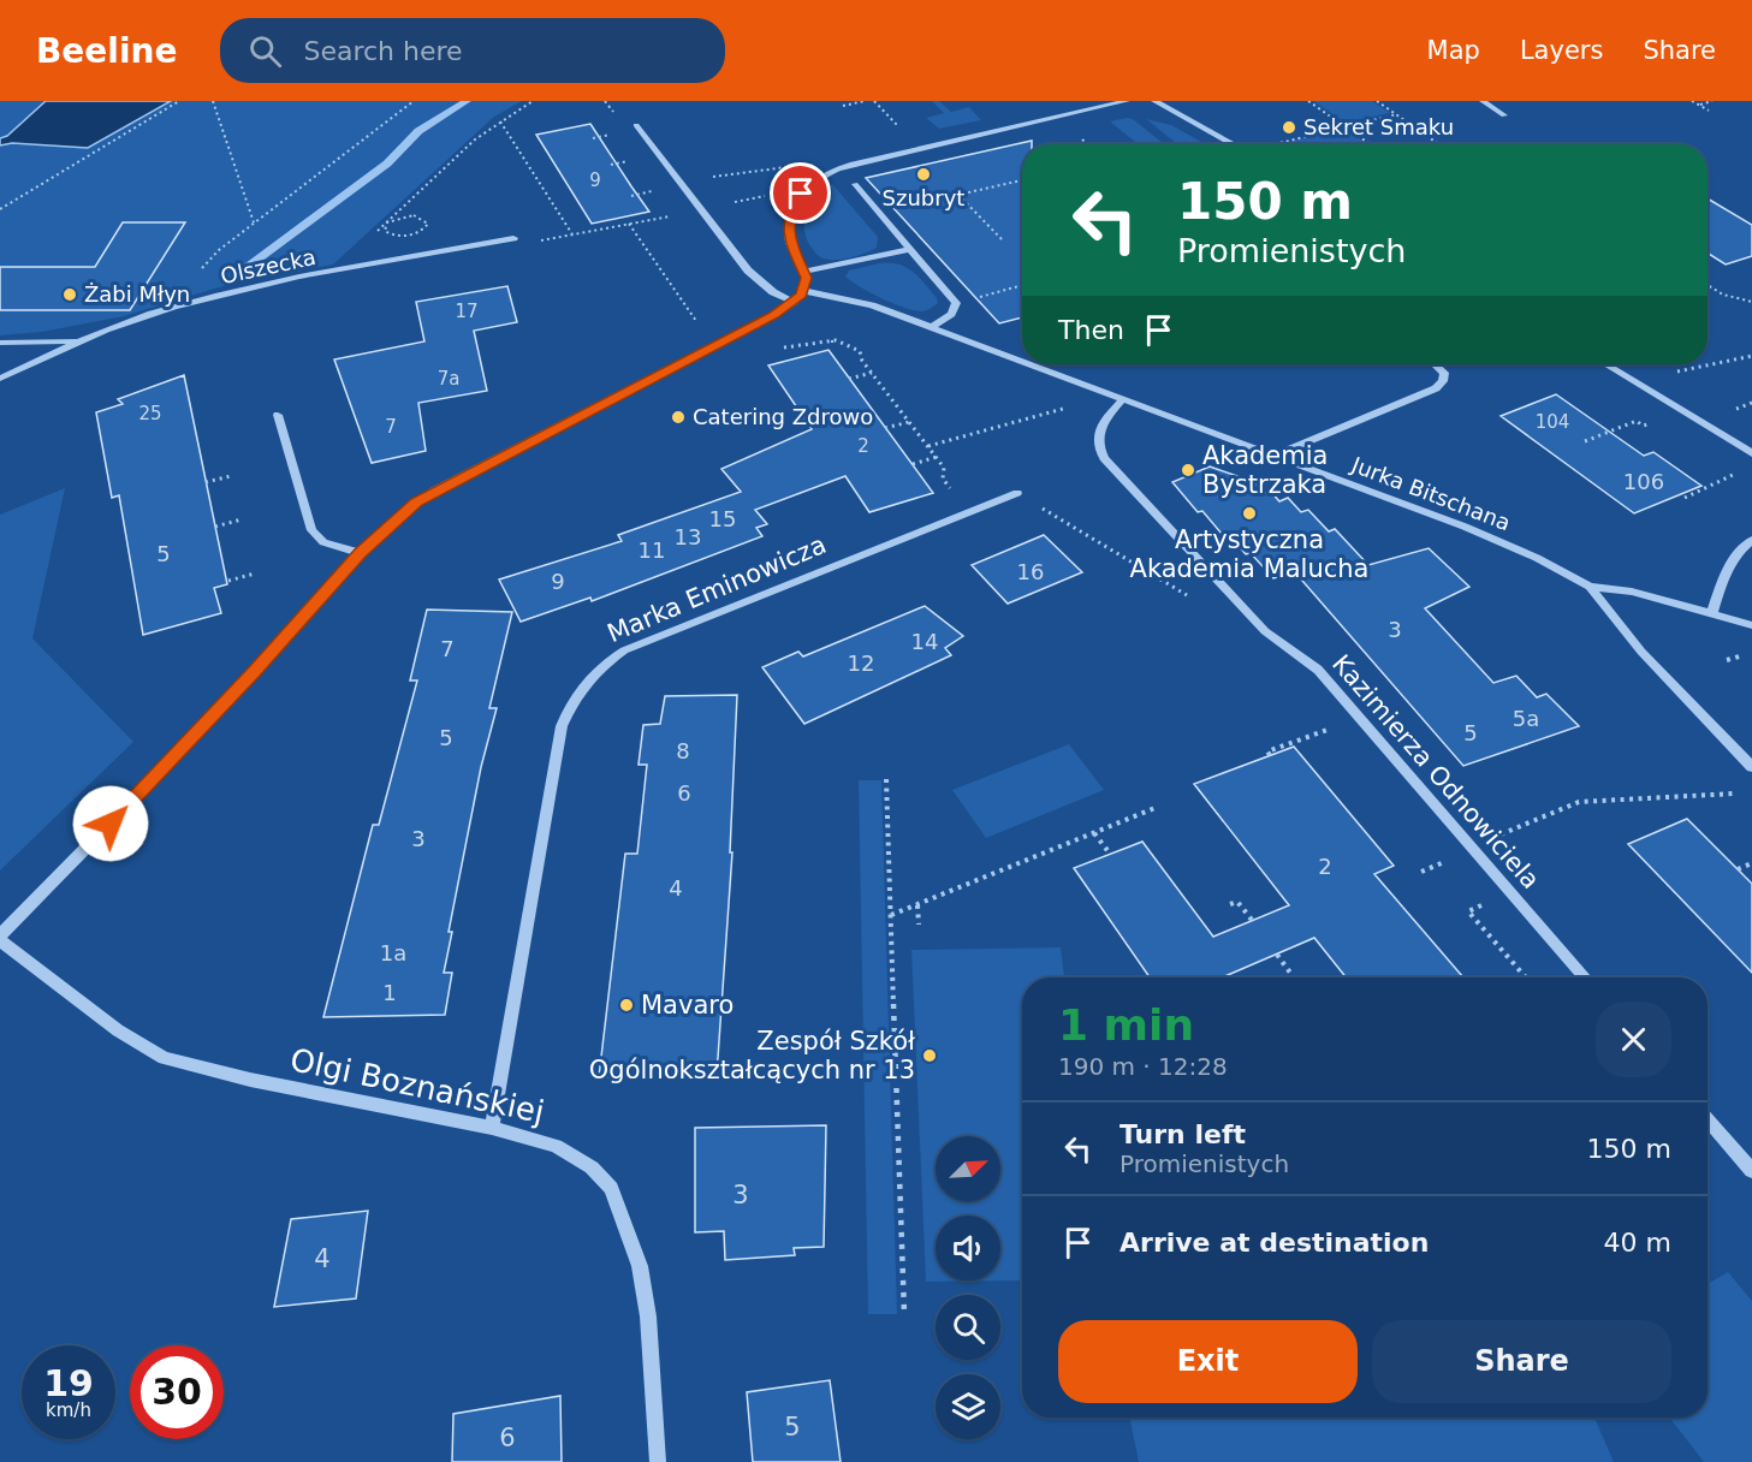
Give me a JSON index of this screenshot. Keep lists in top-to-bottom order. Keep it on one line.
{"streets":{"street":["Olszecka","Jurka Bitschana","Marka Eminowicza","Kazimierza Odnowiciela","Olgi Boznańskiej"]},"crossings":[["Jurka Bitschana","Kazimierza Odnowiciela"],["Marka Eminowicza","Olgi Boznańskiej"]],"places":["Sekret Smaku","Szubryt","Żabi Młyn","Catering Zdrowo","Akademia Bystrzaka","Artystyczna Akademia Malucha","Mavaro","Zespół Szkół Ogólnokształcących nr 13"],"house_numbers":["9","17","7a","25","104","7","2","106","15","13","11","5","16","9","3","14","7","12","5a","5","5","8","6","3","2","4","1a","1","3","4","5","6"],"north":"top right","page":{"header":"Beeline","search":"Search here","nav":["Map","Layers","Share"],"turn":["150 m","Promienistych"],"then":"Then","heading":["1 min","190 m · 12:28"],"list":[{"name":"Turn left","note":"Promienistych","value":"150 m"},{"name":"Arrive at destination","value":"40 m"}],"buttons":["Exit","Share"],"speed":"19 km/h","limit":"30"}}
